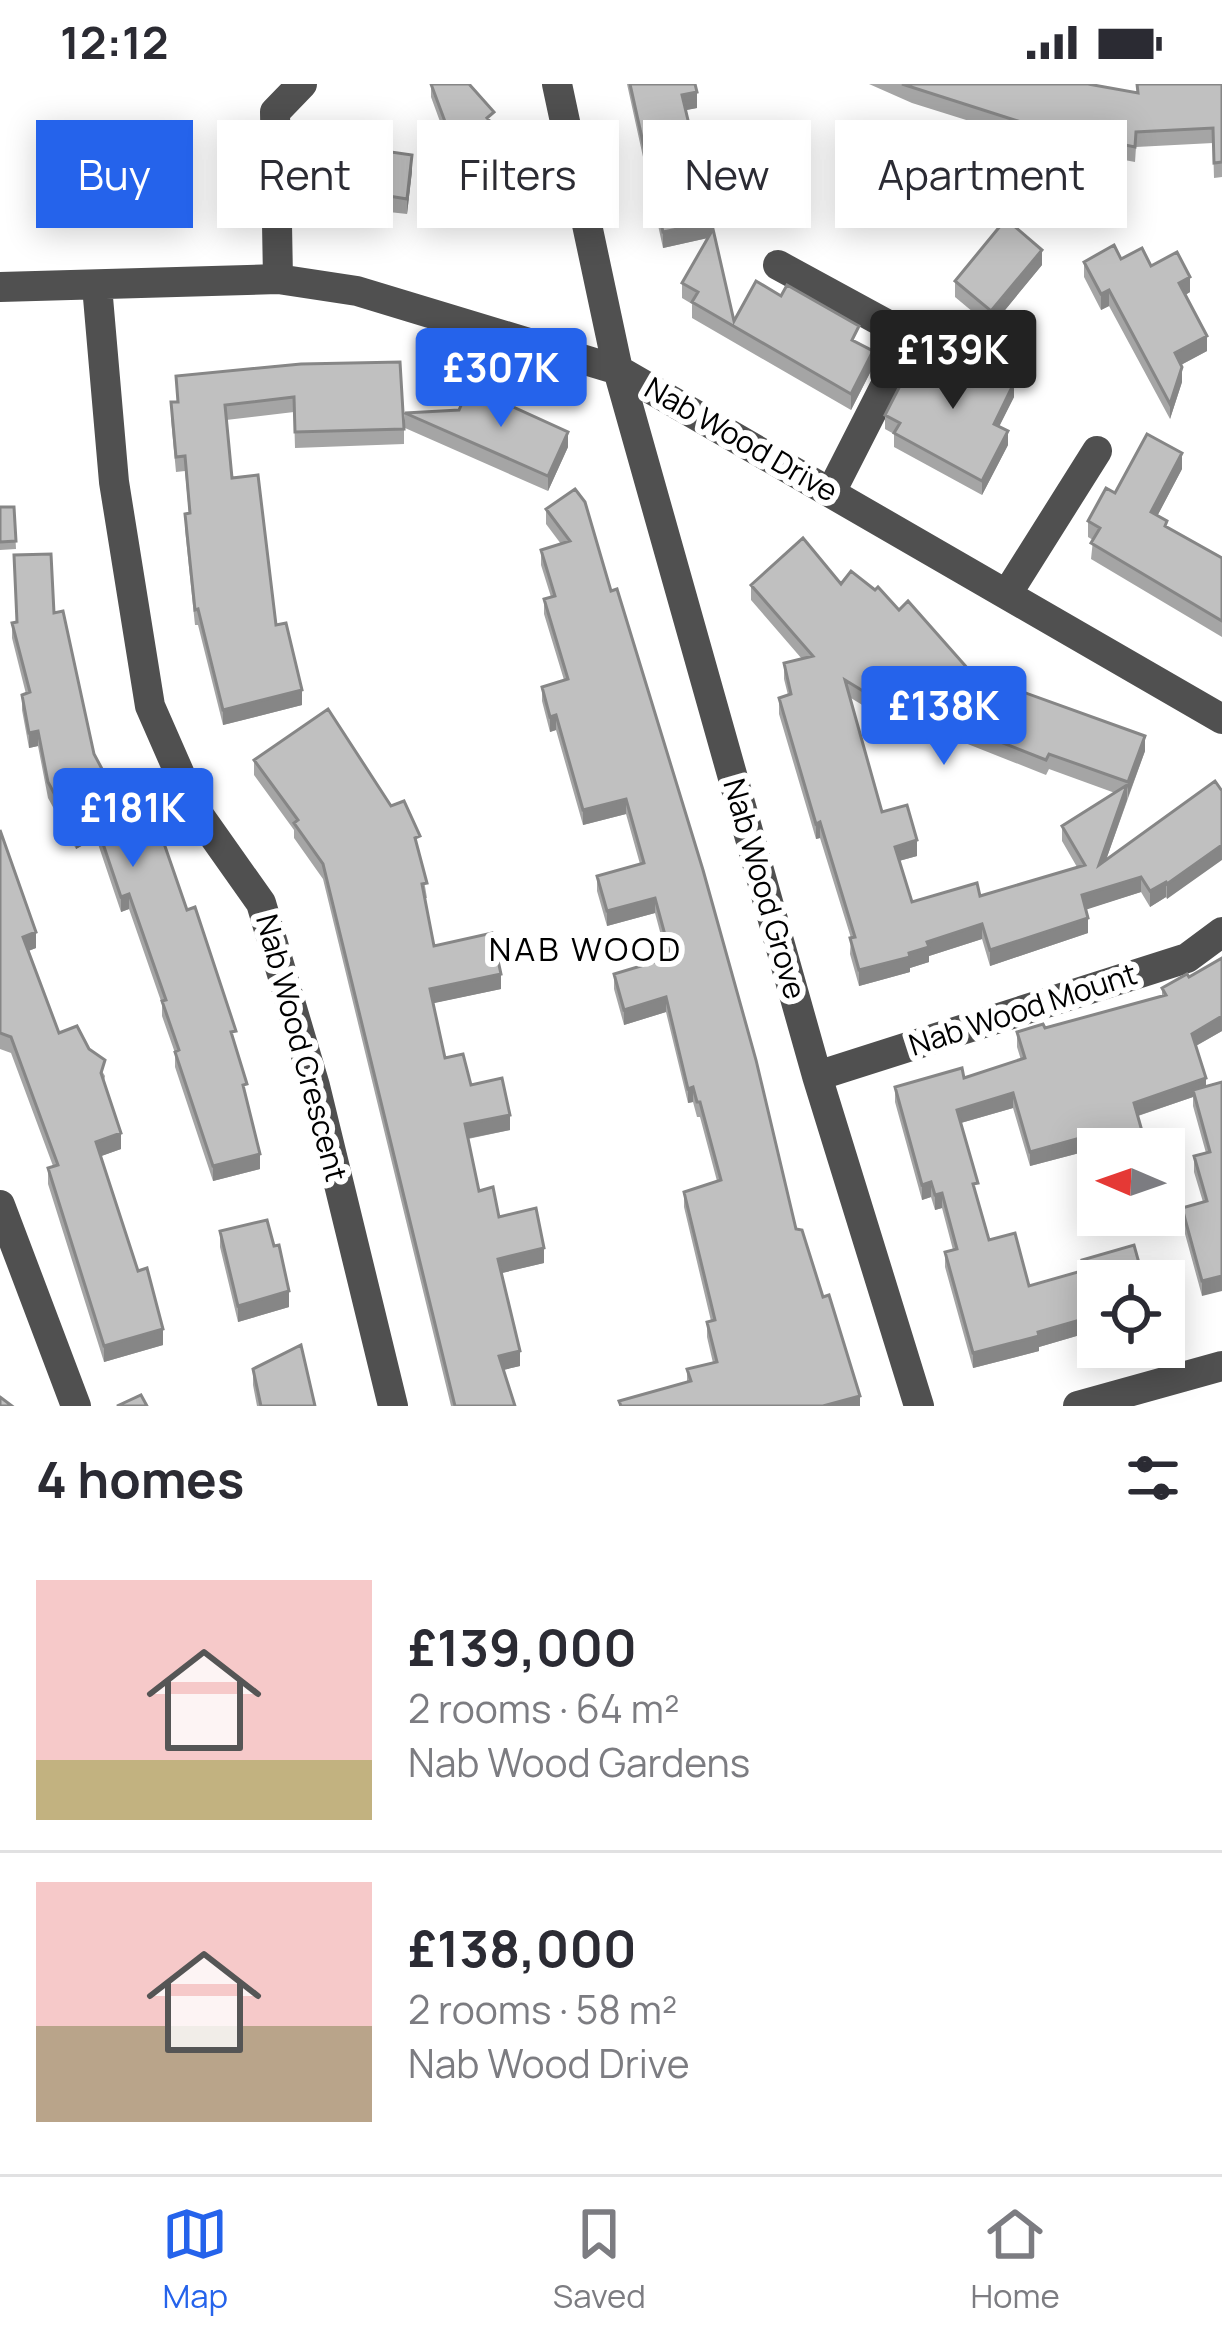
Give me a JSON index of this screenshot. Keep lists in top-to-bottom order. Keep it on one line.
{"streets":{"street":["Nab Wood Drive","Nab Wood Grove","Nab Wood Mount","Nab Wood Crescent"]},"crossings":[["Nab Wood Drive","Nab Wood Grove"],["Nab Wood Drive","Nab Wood Crescent"],["Nab Wood Grove","Nab Wood Mount"]],"districts":["NAB WOOD"],"north":"left","page":{"status":"12:12","chip":["Buy","Rent","Filters","New","Apartment"],"price":["£139K","£307K","£138K","£181K"],"heading":"4 homes","list":[{"name":"£139,000","note":"2 rooms · 64 m² · Nab Wood Gardens"},{"name":"£138,000","note":"2 rooms · 58 m² · Nab Wood Drive"}],"tabs":["Map","Saved","Home"]}}
